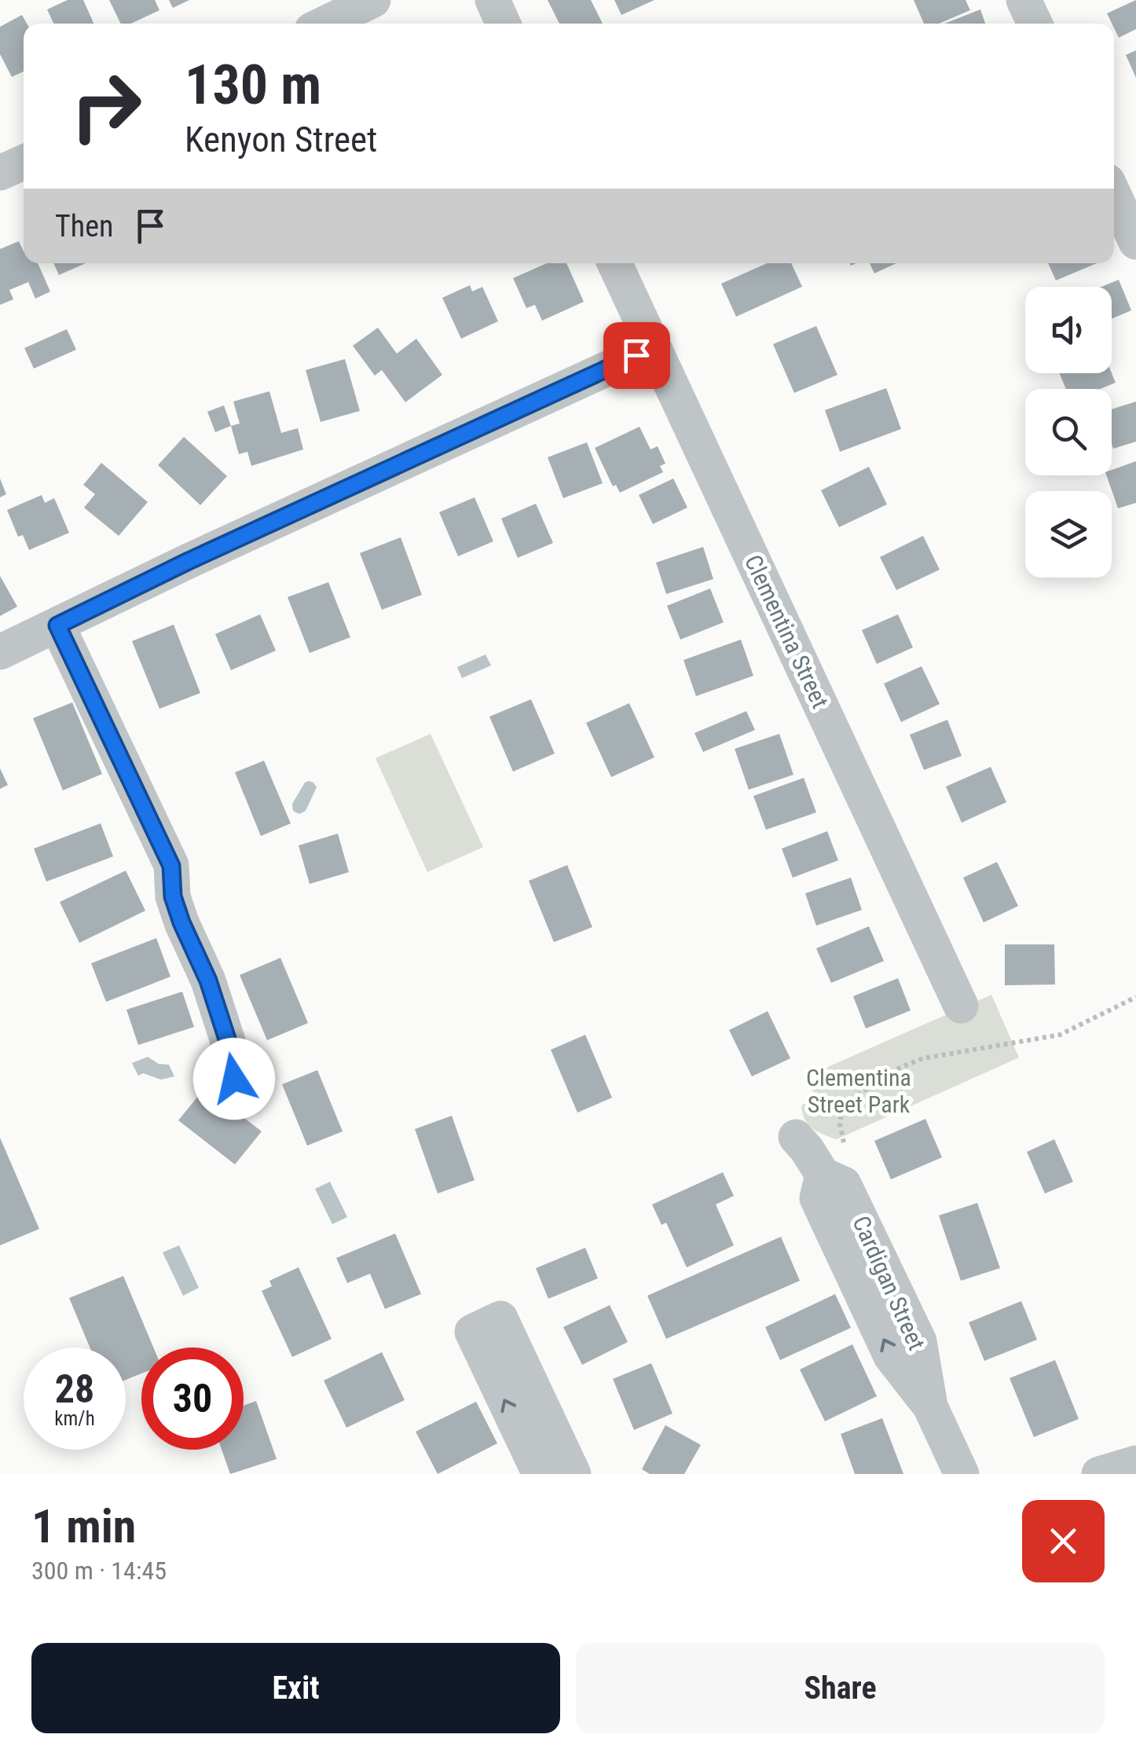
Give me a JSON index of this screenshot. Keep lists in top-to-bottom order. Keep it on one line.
{"streets":{"street":["Clementina Street","Cardigan Street"]},"parks":["Clementina Street Park"],"page":{"turn":["130 m","Kenyon Street"],"then":"Then","speed":"28 km/h","limit":"30","heading":["1 min","300 m · 14:45"],"buttons":["Exit","Share"]}}
